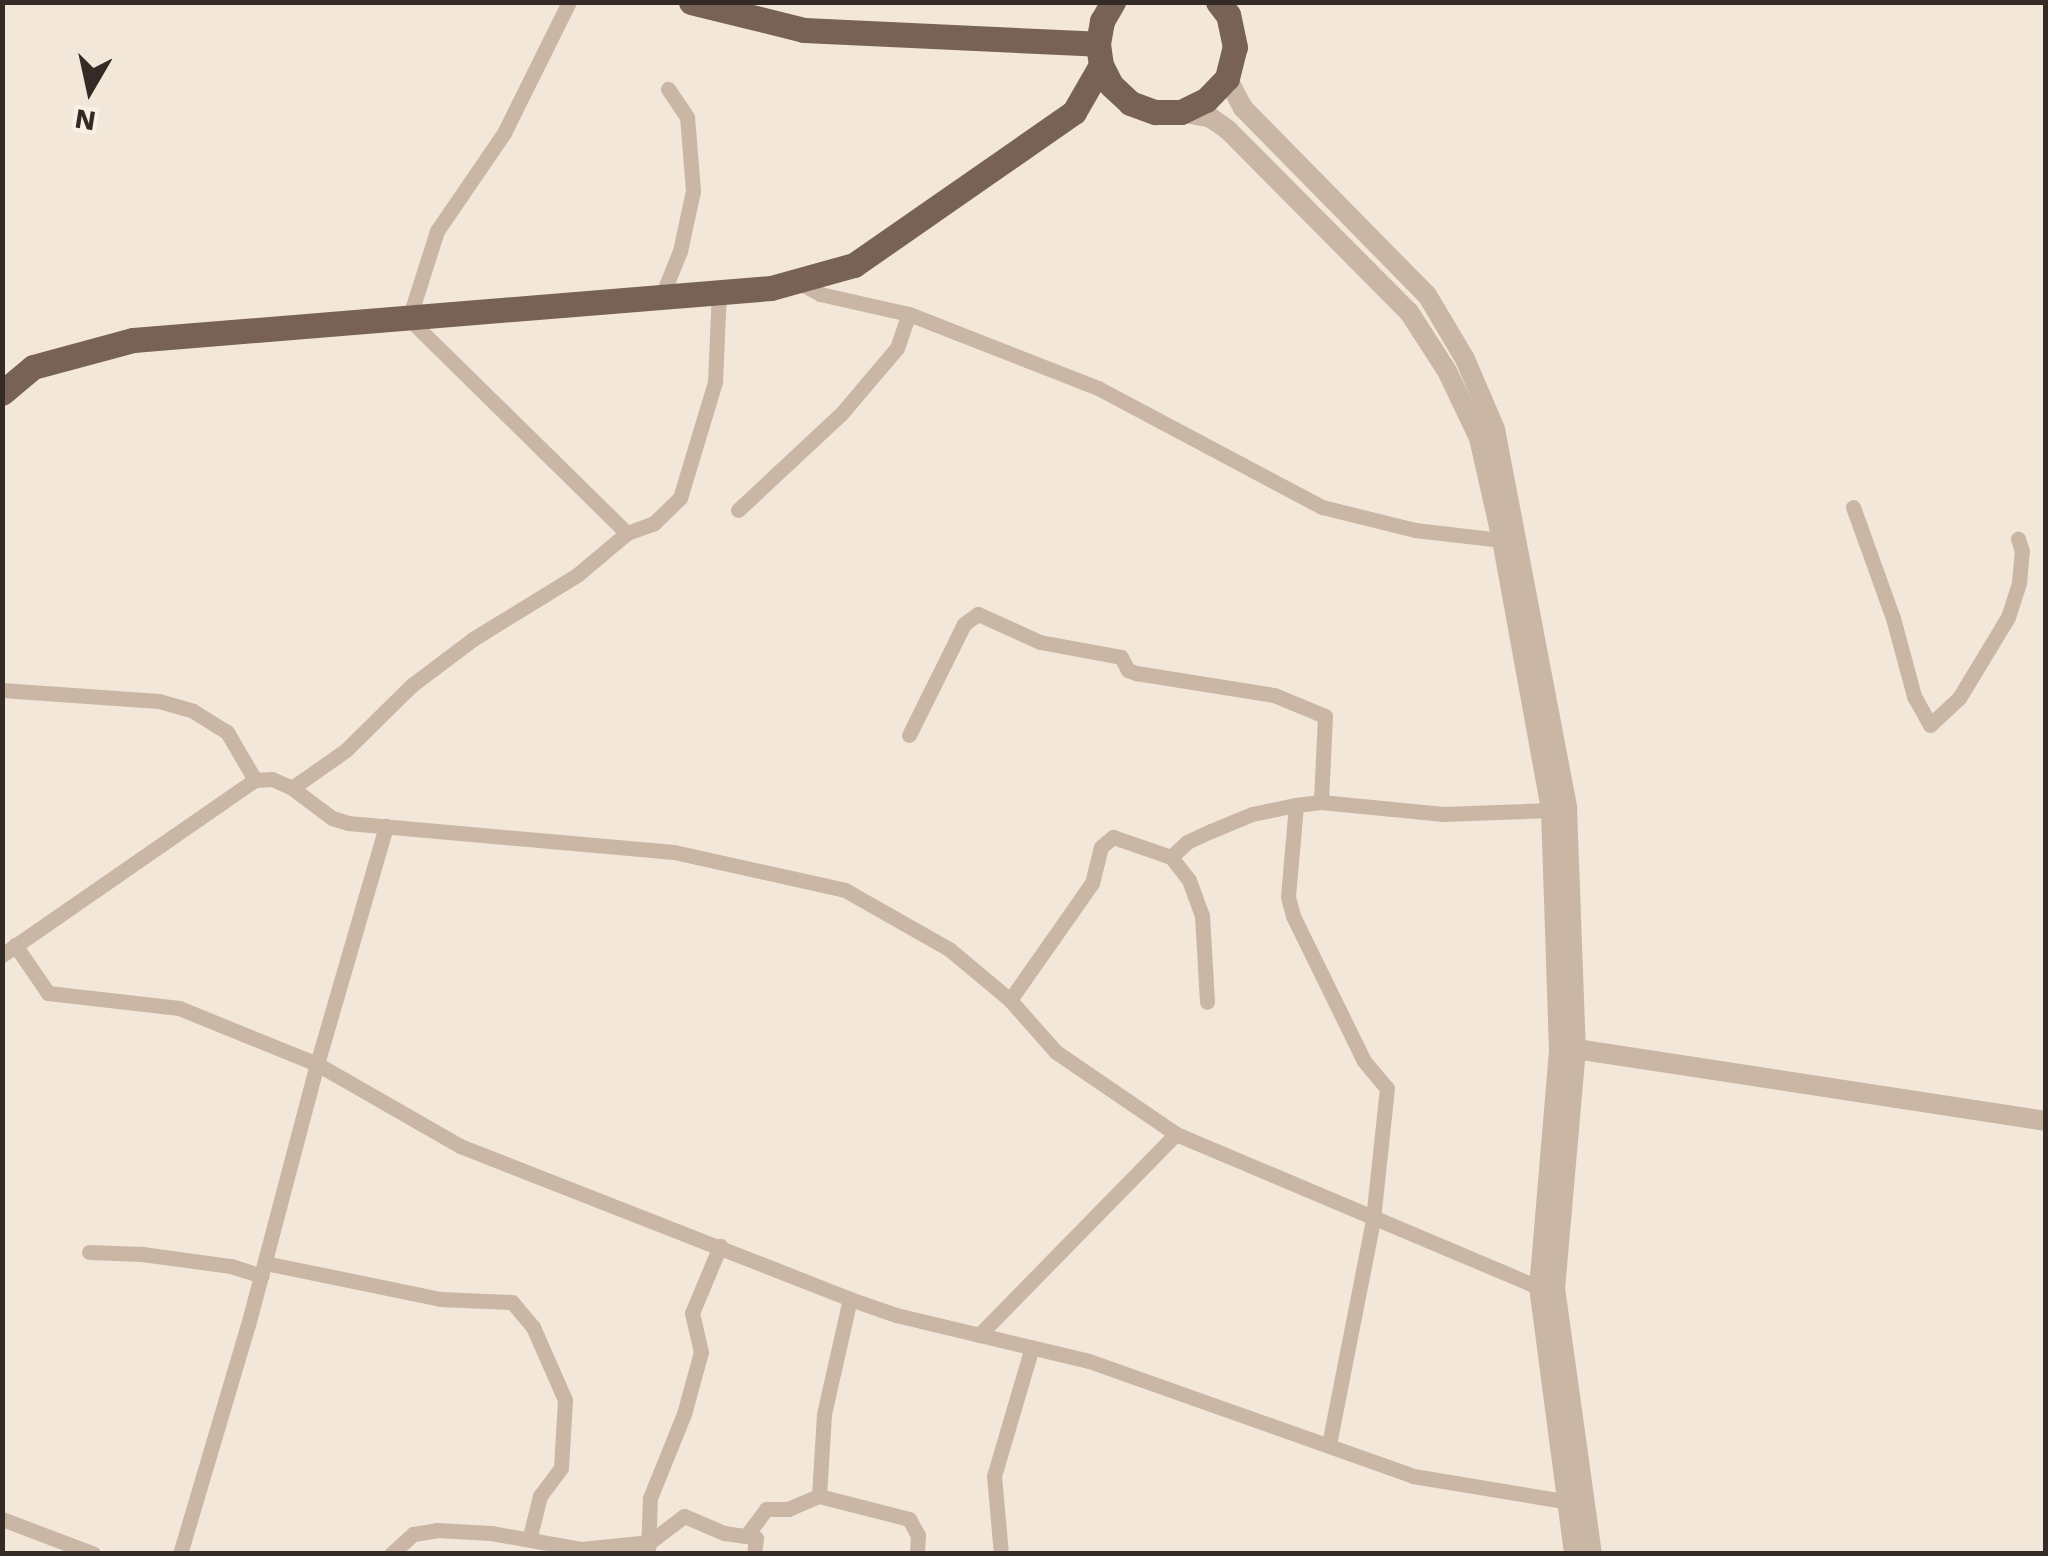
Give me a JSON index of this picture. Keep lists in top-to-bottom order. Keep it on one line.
{"north":"bottom"}
